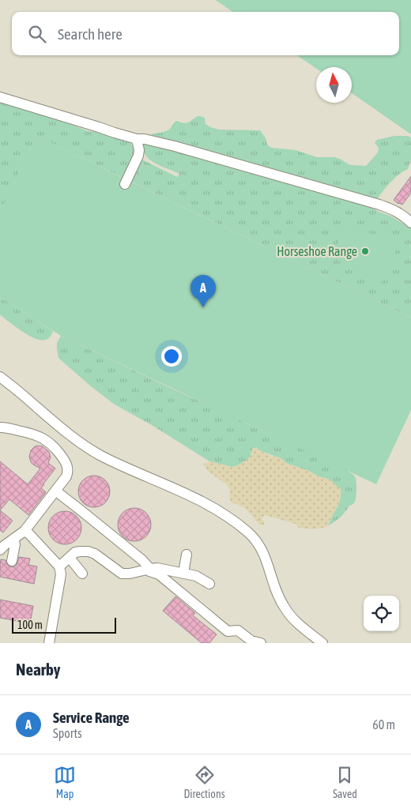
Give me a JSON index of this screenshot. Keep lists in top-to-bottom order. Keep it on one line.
{"places":["Horseshoe Range"],"scale_bar":"100 m","north":"top","page":{"search":"Search here","pins":"A","scale":"100 m","heading":"Nearby","list":[{"mark":"A","name":"Service Range","note":"Sports","value":"60 m"}],"nav":["Map","Directions","Saved"]}}
